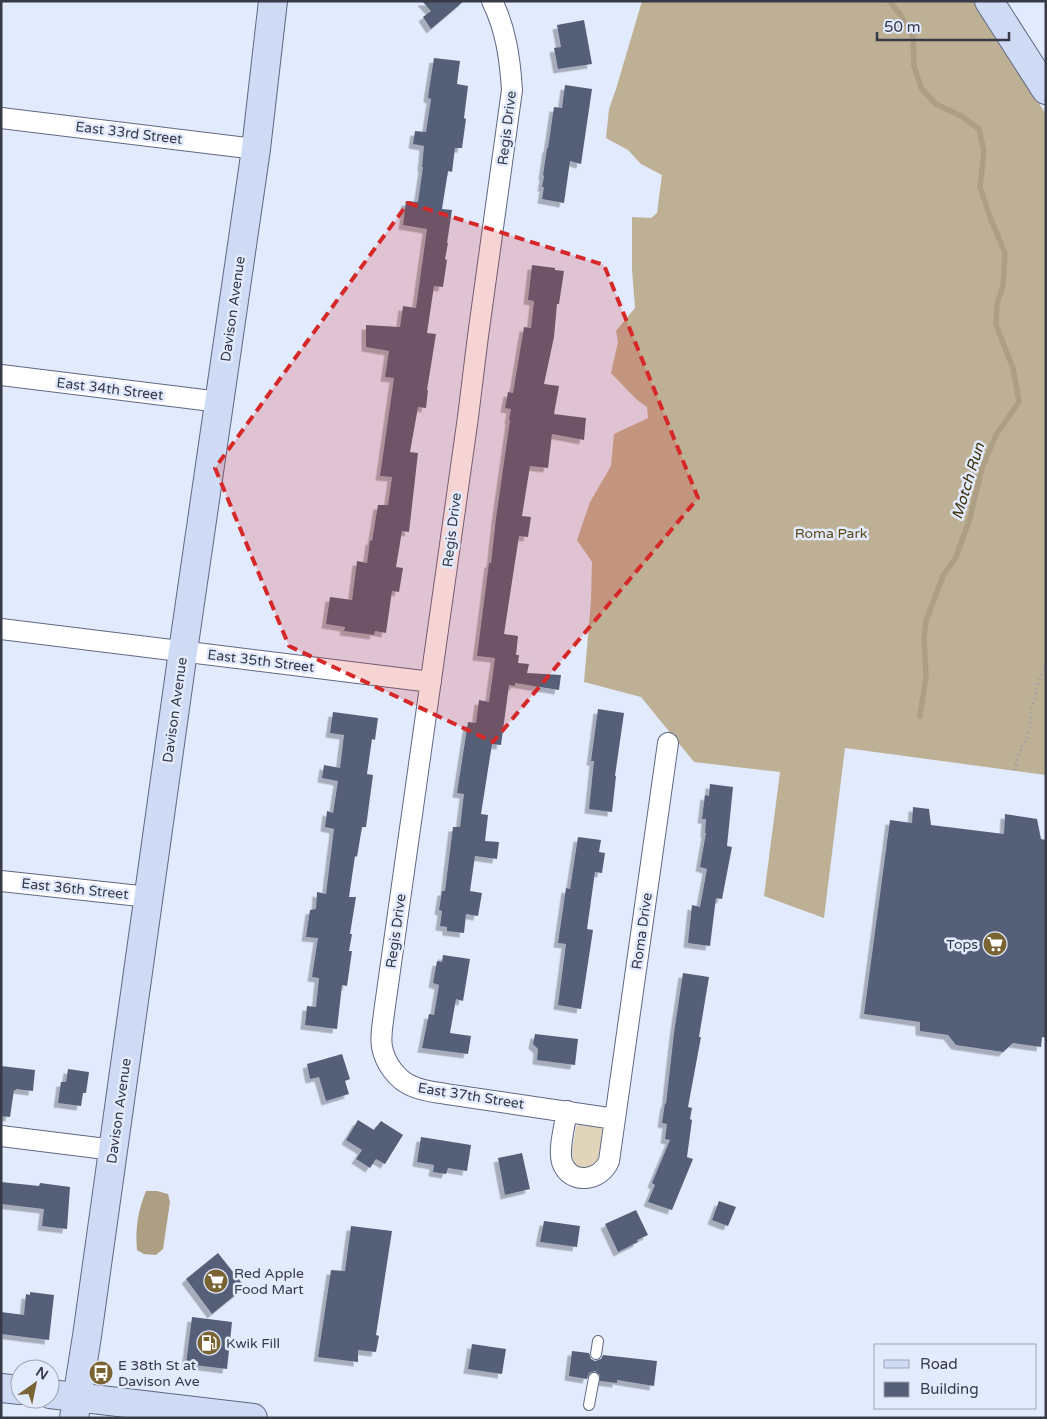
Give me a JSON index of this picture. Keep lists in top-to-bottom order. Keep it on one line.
{"streets":{"street":["Regis Drive","East 33rd Street","Davison Avenue","East 34th Street","East 35th Street","East 36th Street","Roma Drive","East 37th Street"]},"crossings":[["Regis Drive","East 35th Street"],["Regis Drive","East 37th Street"],["East 33rd Street","Davison Avenue"],["Davison Avenue","East 34th Street"],["Davison Avenue","East 35th Street"],["Davison Avenue","East 36th Street"],["Roma Drive","East 37th Street"]],"water":["Motch Run"],"parks":["Roma Park"],"places":{"supermarket":["Tops","Red Apple Food Mart"],"fuel station":["Kwik Fill"],"bus stop":["E 38th St at Davison Ave"]},"legend":["Road","Building"],"scale_bar":"50 m","north":"top right"}
